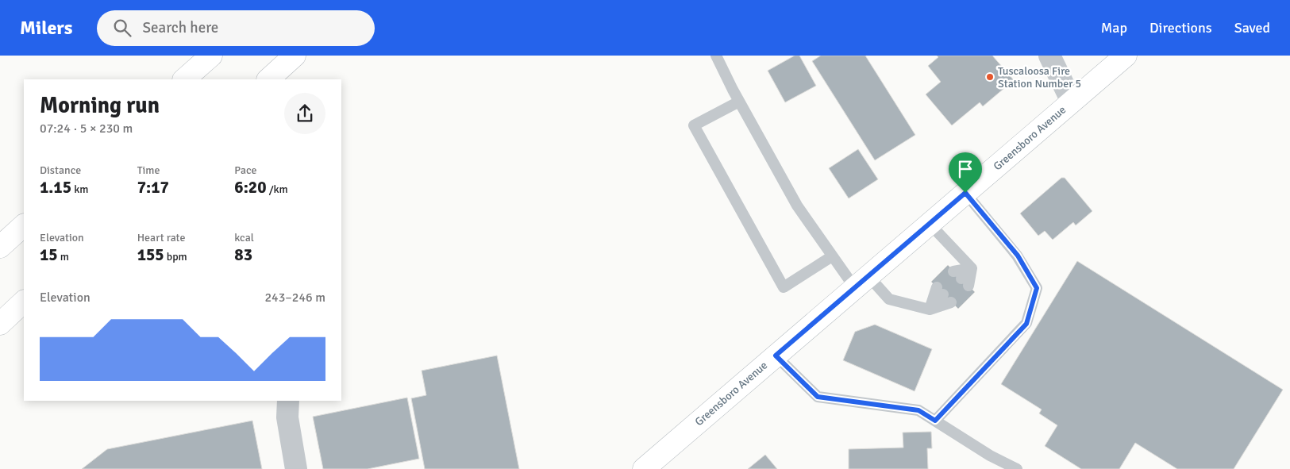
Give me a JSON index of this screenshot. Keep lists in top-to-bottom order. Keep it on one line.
{"streets":{"main road":["Greensboro Avenue"]},"places":["Tuscaloosa Fire Station Number 5"],"page":{"header":"Milers","search":"Search here","nav":["Map","Directions","Saved"],"heading":["Morning run","07:24 · 5 × 230 m"],"stats":[["Distance","1.15 km"],["Time","7:17"],["Pace","6:20 /km"],["Elevation","15 m"],["Heart rate","155 bpm"],["kcal","83"]],"chart":["Elevation","243–246 m"]}}
